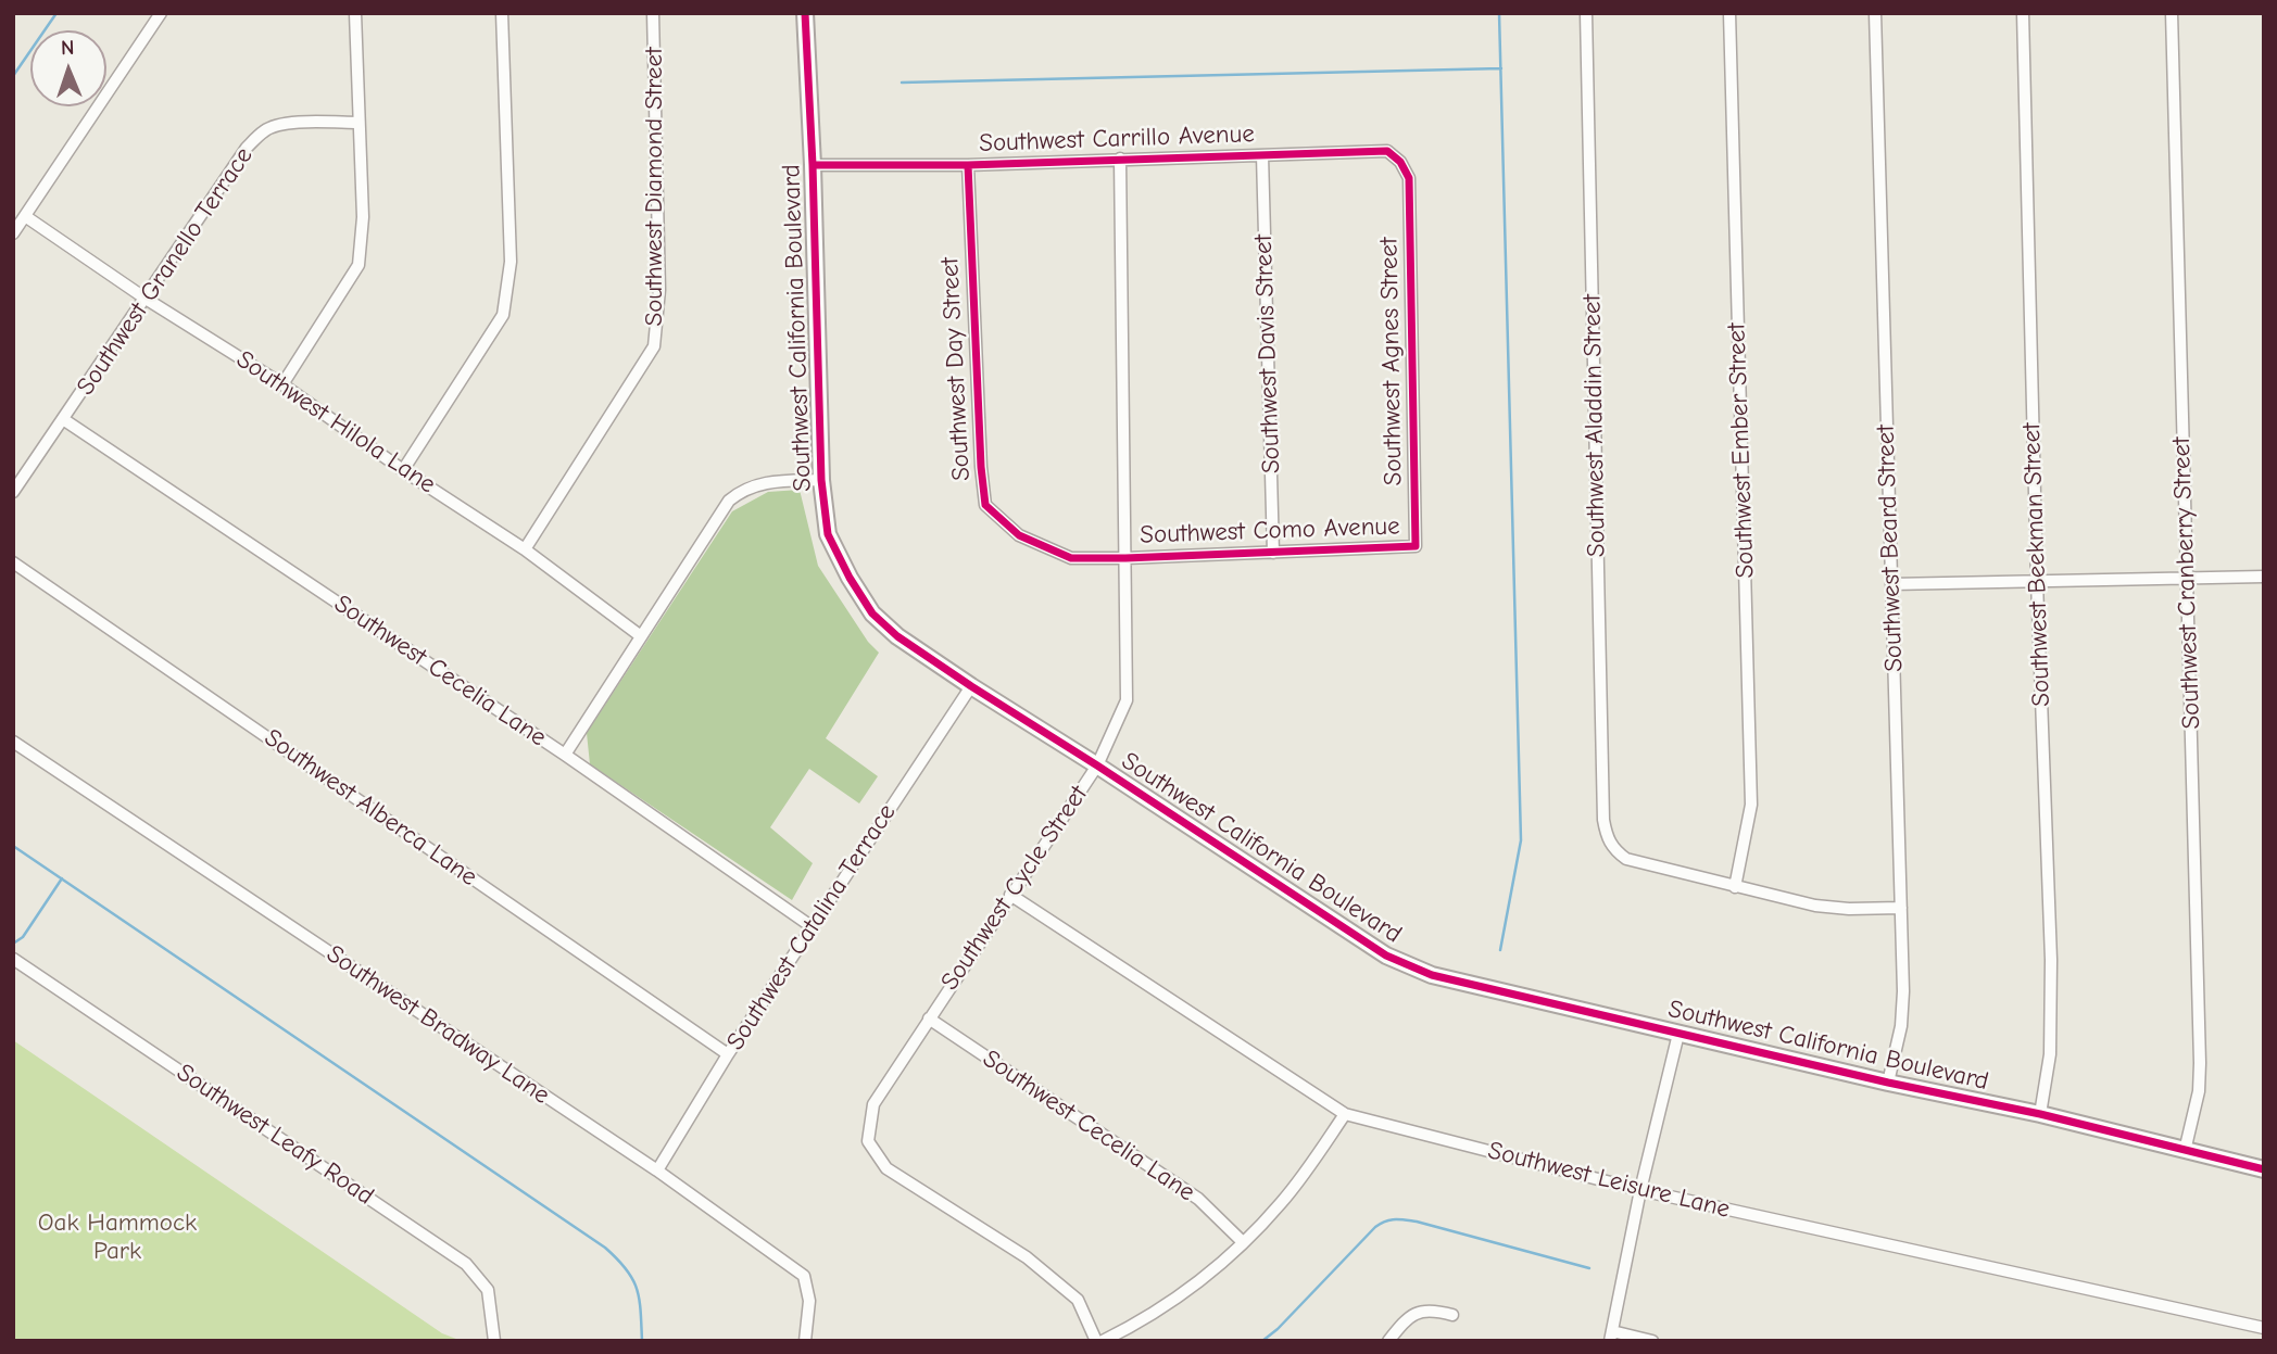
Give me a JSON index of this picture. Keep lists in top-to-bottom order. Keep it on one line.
{"streets":{"street":["Southwest Carrillo Avenue","Southwest Diamond Street","Southwest Granello Terrace","Southwest California Boulevard","Southwest Davis Street","Southwest Agnes Street","Southwest Day Street","Southwest Hilola Lane","Southwest Aladdin Street","Southwest Ember Street","Southwest Como Avenue","Southwest Beard Street","Southwest Beekman Street","Southwest Cranberry Street","Southwest Cecelia Lane","Southwest Alberca Lane","Southwest Cycle Street","Southwest Catalina Terrace","Southwest Bradway Lane","Southwest Leafy Road","Southwest Leisure Lane"]},"crossings":[["Southwest Carrillo Avenue","Southwest California Boulevard"],["Southwest Carrillo Avenue","Southwest Davis Street"],["Southwest Carrillo Avenue","Southwest Agnes Street"],["Southwest Carrillo Avenue","Southwest Day Street"],["Southwest Carrillo Avenue","Southwest Cycle Street"],["Southwest Diamond Street","Southwest Hilola Lane"],["Southwest Granello Terrace","Southwest Hilola Lane"],["Southwest Granello Terrace","Southwest Cecelia Lane"],["Southwest California Boulevard","Southwest Beard Street"],["Southwest California Boulevard","Southwest Beekman Street"],["Southwest California Boulevard","Southwest Cranberry Street"],["Southwest California Boulevard","Southwest Cycle Street"],["Southwest California Boulevard","Southwest Catalina Terrace"],["Southwest Davis Street","Southwest Como Avenue"],["Southwest Agnes Street","Southwest Como Avenue"],["Southwest Day Street","Southwest Como Avenue"],["Southwest Day Street","Southwest Cycle Street"],["Southwest Aladdin Street","Southwest Ember Street"],["Southwest Como Avenue","Southwest Cycle Street"],["Southwest Cecelia Lane","Southwest Cycle Street"],["Southwest Cecelia Lane","Southwest Catalina Terrace"],["Southwest Alberca Lane","Southwest Catalina Terrace"],["Southwest Cycle Street","Southwest Leisure Lane"],["Southwest Catalina Terrace","Southwest Bradway Lane"]],"parks":["Oak Hammock Park"],"north":"top"}
